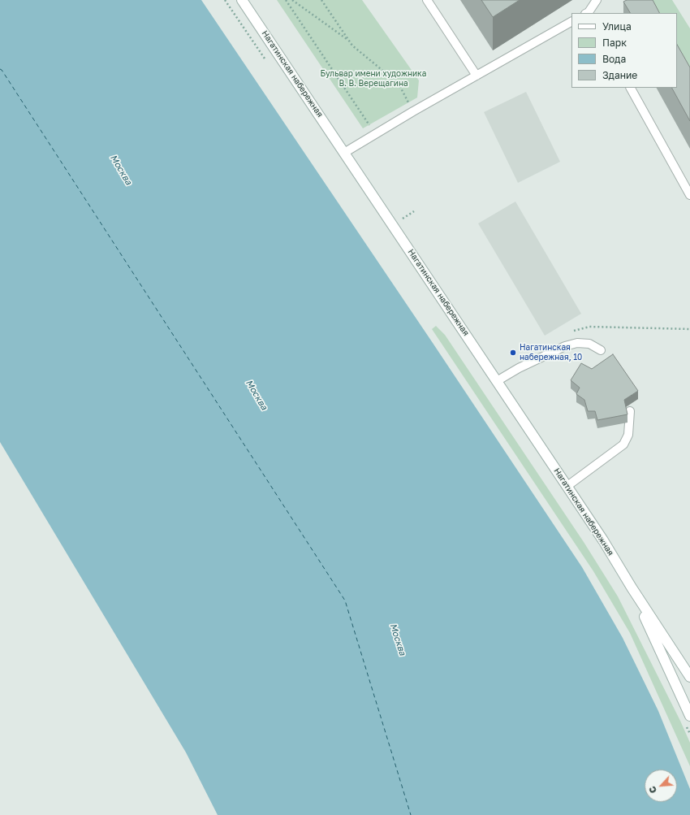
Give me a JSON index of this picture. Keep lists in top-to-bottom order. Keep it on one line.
{"streets":{"main road":["Нагатинская набережная"]},"water":["Москва"],"parks":["Бульвар имени художника В. В. Верещагина"],"places":["Нагатинская набережная, 10"],"legend":["Улица","Парк","Вода","Здание"],"north":"bottom left"}
